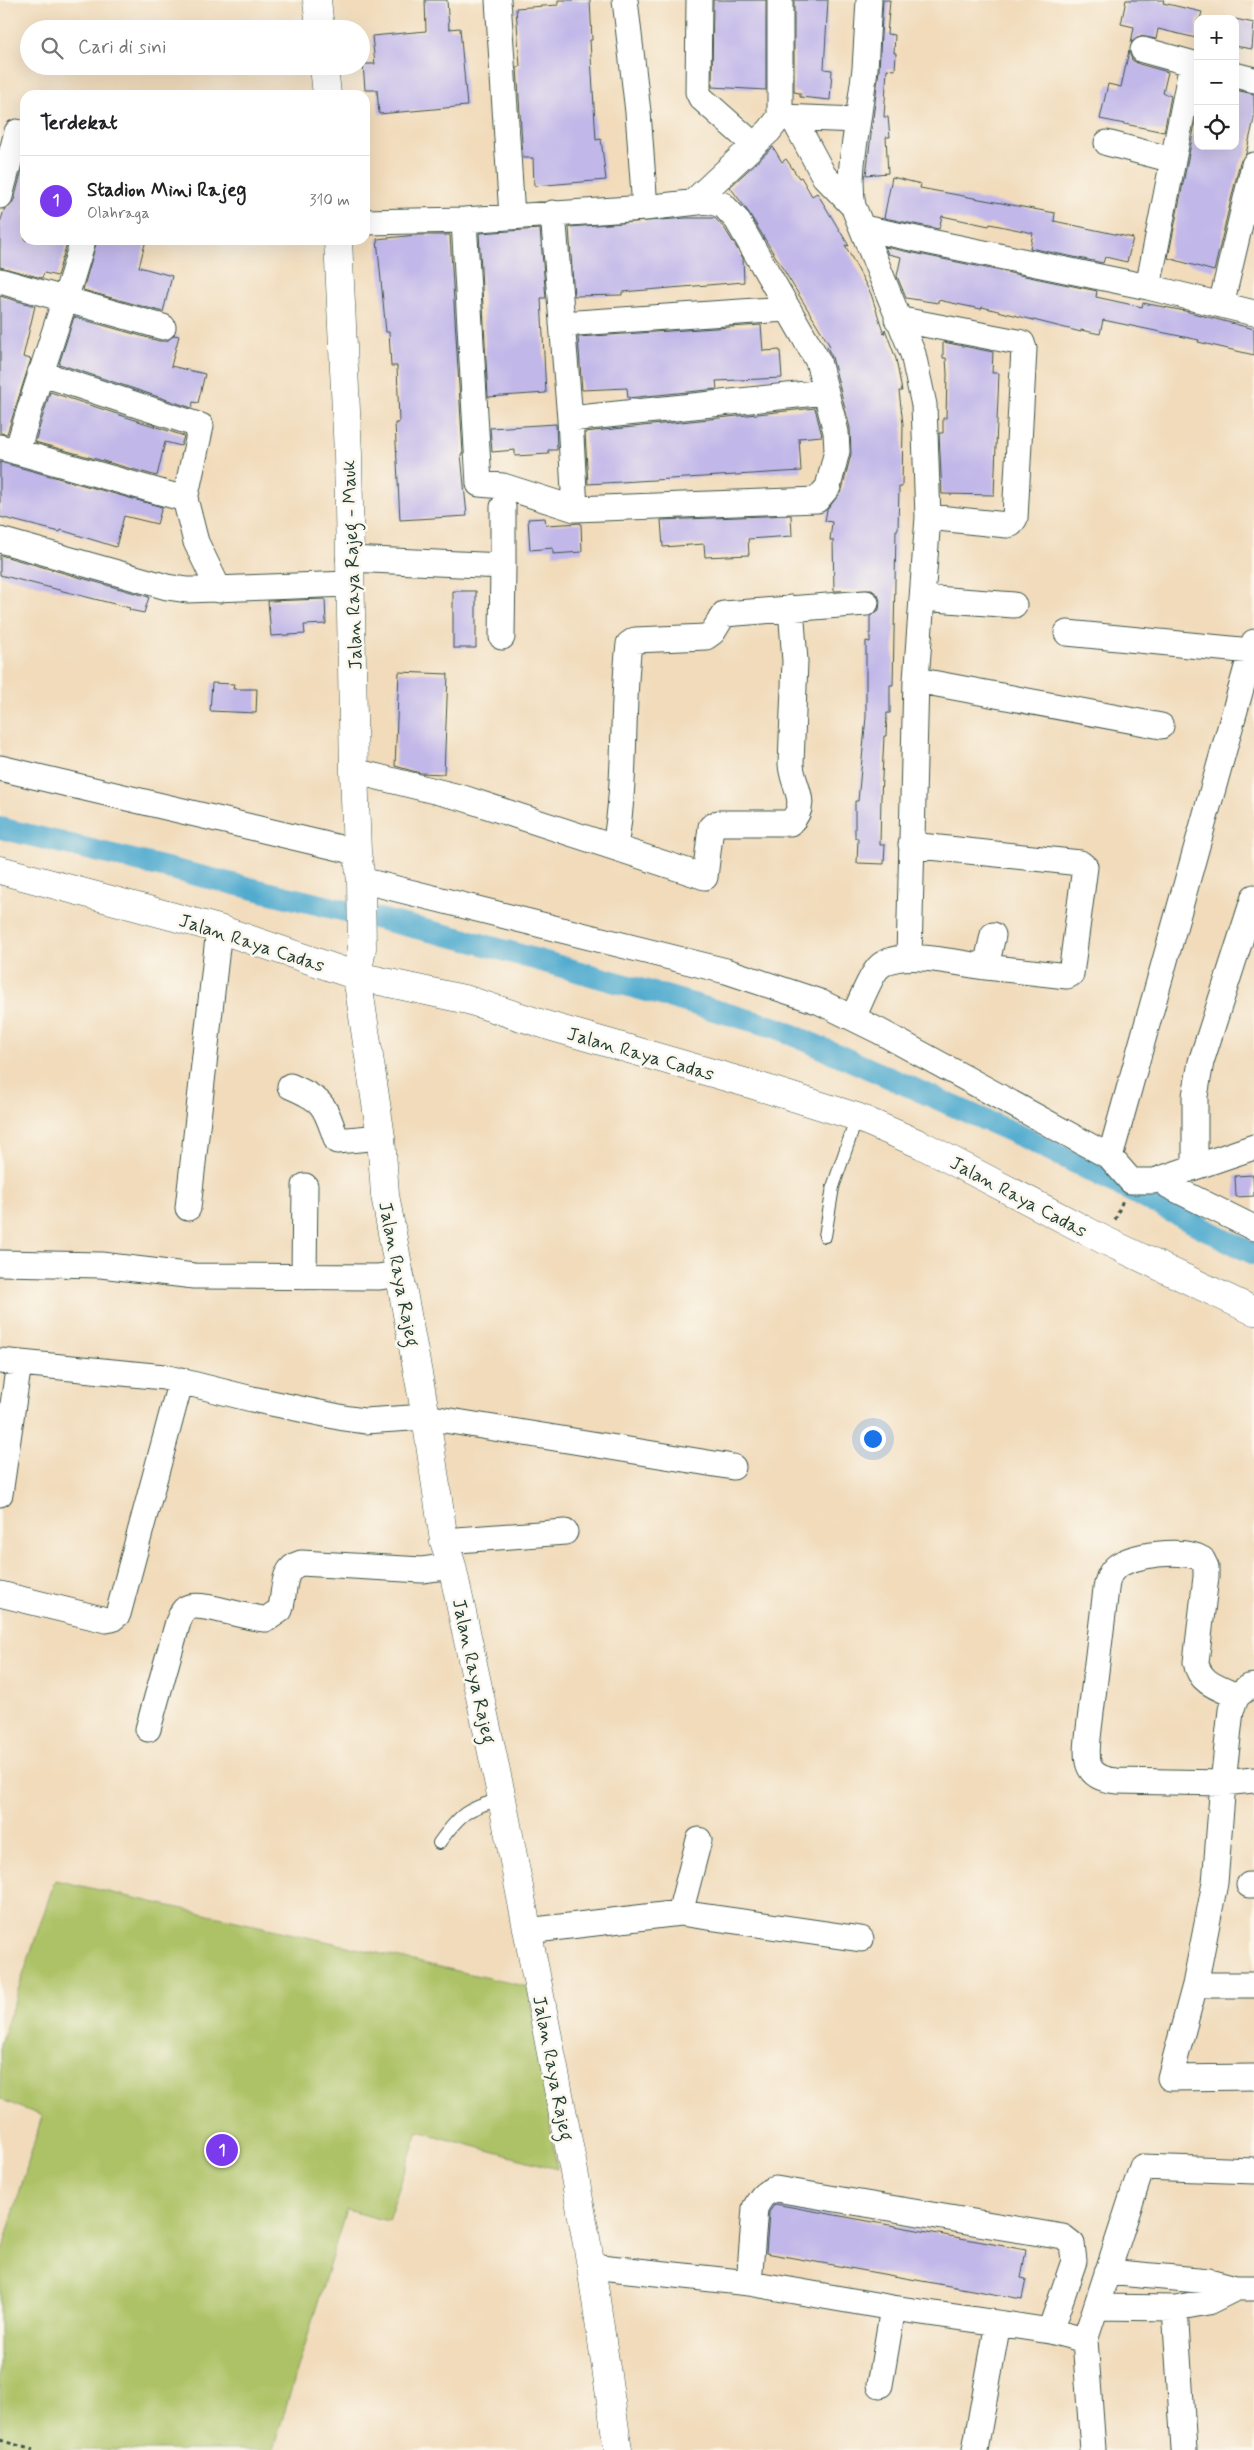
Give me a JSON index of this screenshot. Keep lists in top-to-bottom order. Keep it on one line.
{"streets":{"main road":["Jalan Raya Rajeg - Mauk","Jalan Raya Cadas","Jalan Raya Rajeg"]},"crossings":[["Jalan Raya Rajeg - Mauk","Jalan Raya Rajeg"],["Jalan Raya Cadas","Jalan Raya Rajeg"]],"page":{"map_buttons":["+","−"],"search":"Cari di sini","heading":"Terdekat","list":[{"mark":"1","name":"Stadion Mini Rajeg","note":"Olahraga","value":"310 m"}],"pins":"1"}}
